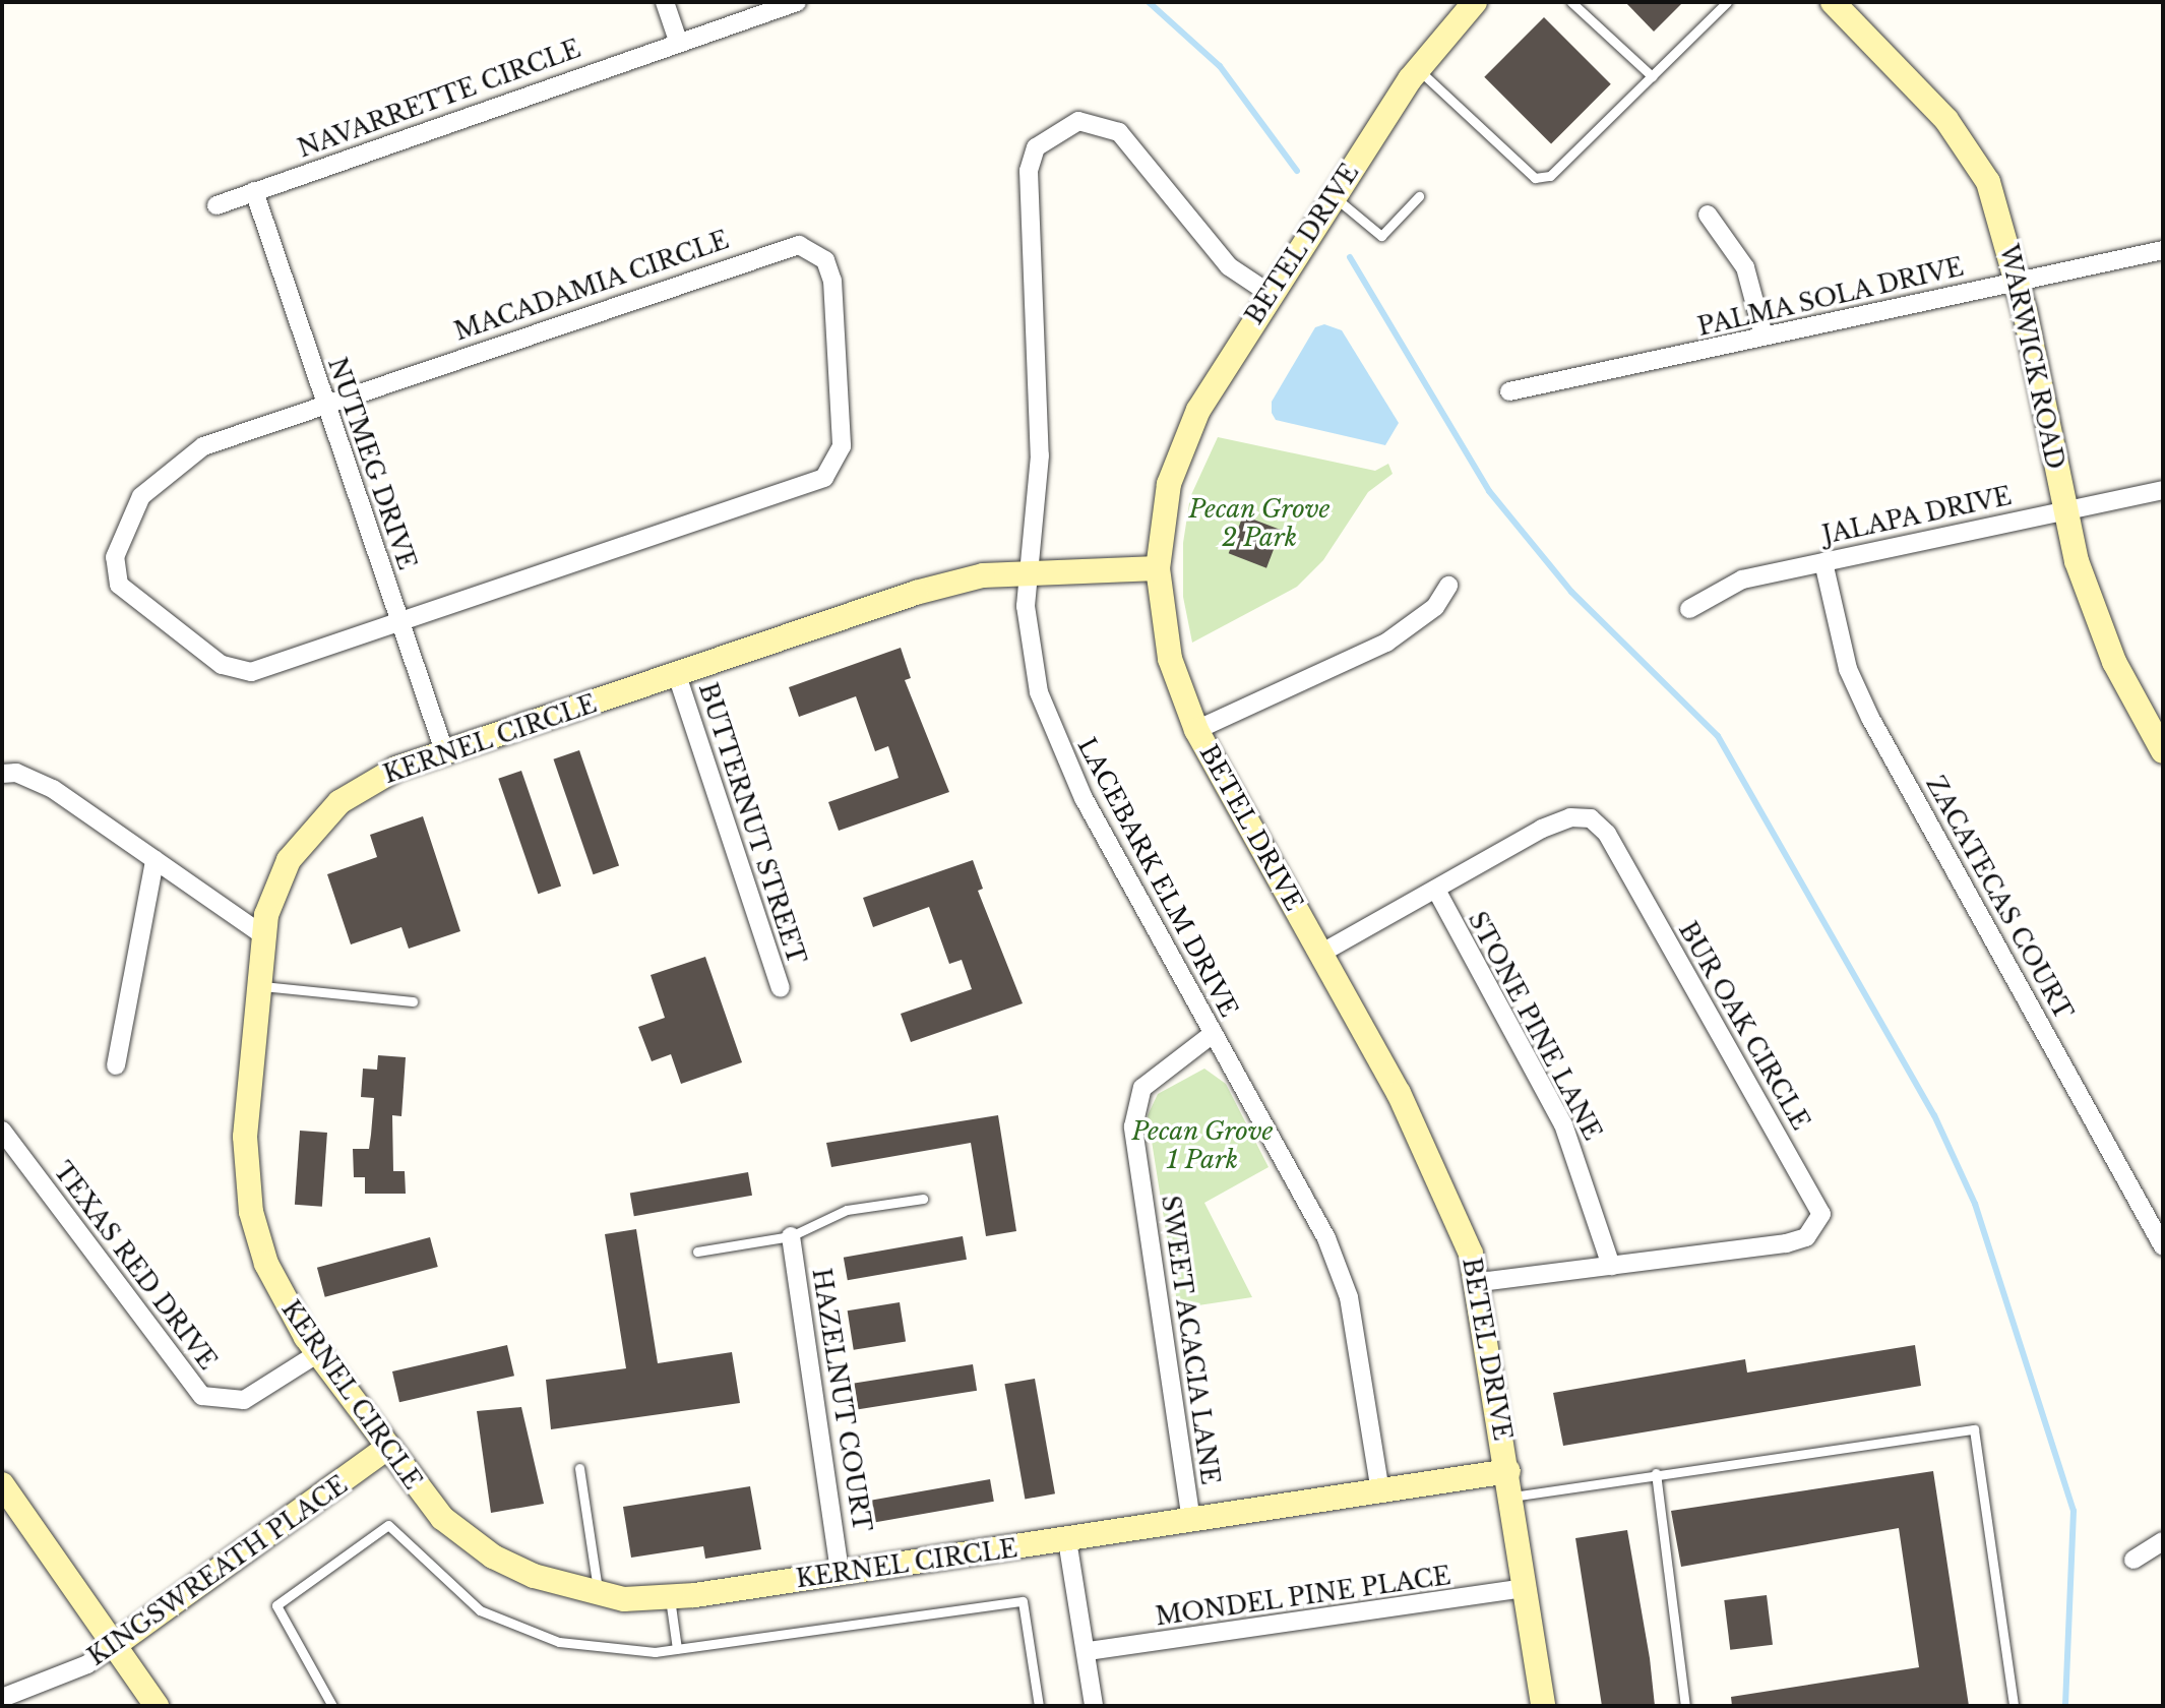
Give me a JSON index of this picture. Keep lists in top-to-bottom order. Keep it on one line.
{"streets":{"street":["NAVARRETTE CIRCLE","BETEL DRIVE","MACADAMIA CIRCLE","PALMA SOLA DRIVE","WARWICK ROAD","NUTMEG DRIVE","JALAPA DRIVE","KERNEL CIRCLE","BUTTERNUT STREET","LACEBARK ELM DRIVE","ZACATECAS COURT","STONE PINE LANE","BUR OAK CIRCLE","TEXAS RED DRIVE","SWEET ACACIA LANE","HAZELNUT COURT","KINGSWREATH PLACE","MONDEL PINE PLACE"]},"crossings":[["NAVARRETTE CIRCLE","NUTMEG DRIVE"],["BETEL DRIVE","KERNEL CIRCLE"],["BETEL DRIVE","LACEBARK ELM DRIVE"],["BETEL DRIVE","BUR OAK CIRCLE"],["BETEL DRIVE","MONDEL PINE PLACE"],["MACADAMIA CIRCLE","NUTMEG DRIVE"],["PALMA SOLA DRIVE","WARWICK ROAD"],["WARWICK ROAD","JALAPA DRIVE"],["NUTMEG DRIVE","KERNEL CIRCLE"],["JALAPA DRIVE","ZACATECAS COURT"],["KERNEL CIRCLE","BUTTERNUT STREET"],["KERNEL CIRCLE","LACEBARK ELM DRIVE"],["KERNEL CIRCLE","TEXAS RED DRIVE"],["KERNEL CIRCLE","SWEET ACACIA LANE"],["KERNEL CIRCLE","HAZELNUT COURT"],["KERNEL CIRCLE","KINGSWREATH PLACE"],["LACEBARK ELM DRIVE","SWEET ACACIA LANE"],["STONE PINE LANE","BUR OAK CIRCLE"]],"parks":["Pecan Grove 2 Park","Pecan Grove 1 Park"]}
